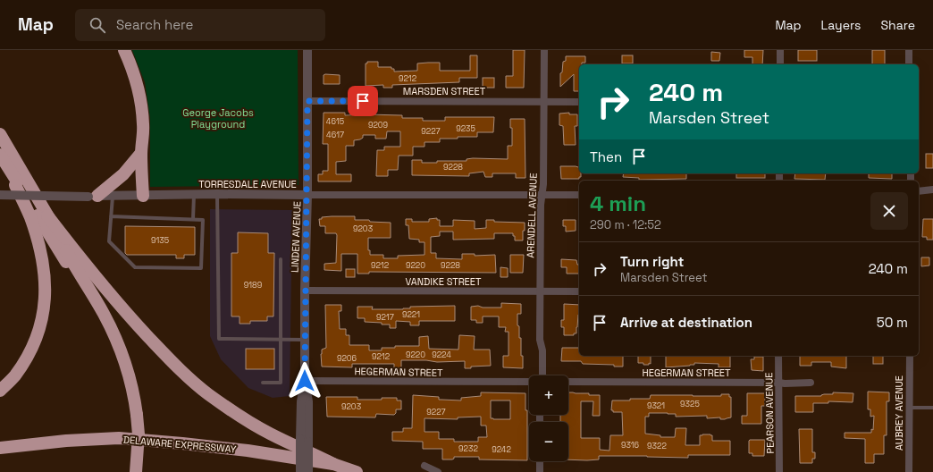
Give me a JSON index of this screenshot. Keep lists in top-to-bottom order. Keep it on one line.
{"streets":{"highway":["DELAWARE EXPRESSWAY"],"street":["MARSDEN STREET","TORRESDALE AVENUE","ARENDELL AVENUE","LINDEN AVENUE","VANDIKE STREET","HEGERMAN STREET","PEARSON AVENUE","AUBREY AVENUE"]},"crossings":[["MARSDEN STREET","ARENDELL AVENUE"],["MARSDEN STREET","LINDEN AVENUE"],["TORRESDALE AVENUE","ARENDELL AVENUE"],["TORRESDALE AVENUE","LINDEN AVENUE"],["ARENDELL AVENUE","VANDIKE STREET"],["LINDEN AVENUE","VANDIKE STREET"],["LINDEN AVENUE","HEGERMAN STREET"],["HEGERMAN STREET","PEARSON AVENUE"]],"parks":["George Jacobs Playground"],"house_numbers":["9212","4615","9209","9235","9227","4617","9228","9203","9135","9212","9220","9228","9189","9221","9217","9220","9224","9212","9206","9325","9321","9203","9227","9316","9322","9232","9242"],"page":{"header":"Map","search":"Search here","nav":["Map","Layers","Share"],"turn":["240 m","Marsden Street"],"then":"Then","heading":["4 min","290 m · 12:52"],"list":[{"name":"Turn right","note":"Marsden Street","value":"240 m"},{"name":"Arrive at destination","value":"50 m"}],"map_buttons":["+","−"]}}
